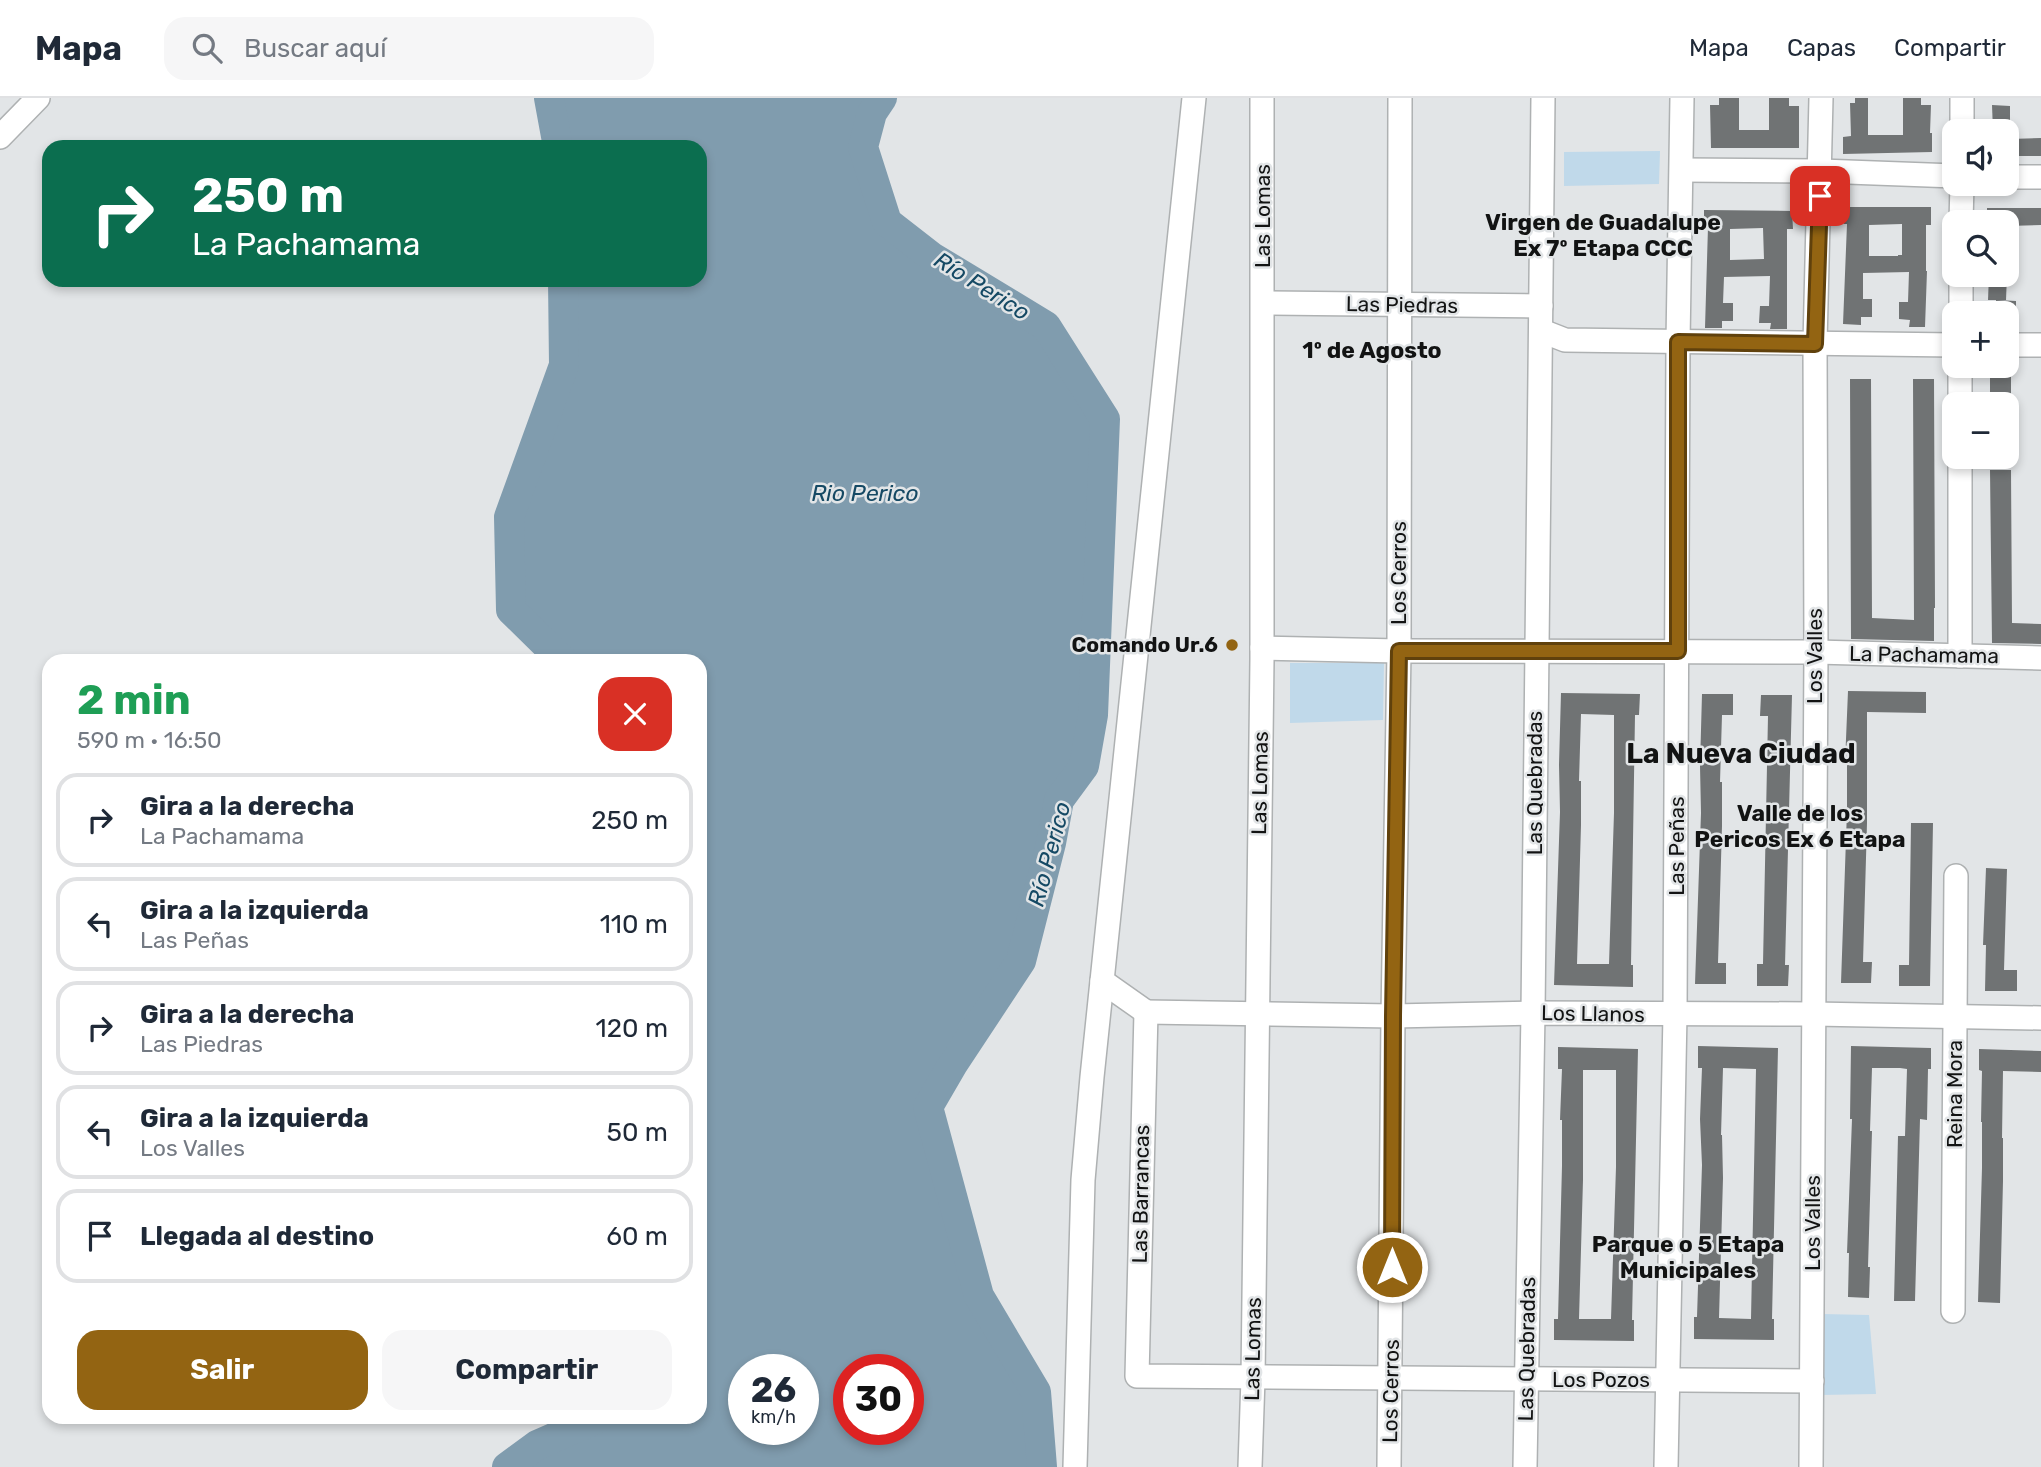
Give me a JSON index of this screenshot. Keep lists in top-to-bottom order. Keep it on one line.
{"streets":{"street":["Las Lomas","Las Piedras","Los Cerros","La Pachamama","Los Valles","Las Quebradas","Las Peñas","Los Llanos","Reina Mora","Las Barrancas","Los Pozos"]},"crossings":[["Las Lomas","Las Piedras"],["Las Lomas","La Pachamama"],["Las Lomas","Los Llanos"],["Las Lomas","Los Pozos"],["Las Piedras","Los Cerros"],["Las Piedras","Las Quebradas"],["Los Cerros","La Pachamama"],["Los Cerros","Los Llanos"],["Los Cerros","Los Pozos"],["La Pachamama","Los Valles"],["La Pachamama","Las Quebradas"],["La Pachamama","Las Peñas"],["Los Valles","Los Llanos"],["Los Valles","Los Pozos"],["Las Quebradas","Los Llanos"],["Las Quebradas","Los Pozos"],["Las Peñas","Los Llanos"],["Las Peñas","Los Pozos"],["Los Llanos","Reina Mora"],["Los Llanos","Las Barrancas"],["Las Barrancas","Los Pozos"]],"districts":["Virgen de Guadalupe Ex 7º Etapa CCC","1º de Agosto","La Nueva Ciudad","Valle de los Pericos Ex 6 Etapa","Parque o 5 Etapa Municipales"],"water":["Río Perico","Rio Perico"],"places":["Comando Ur.6"],"page":{"header":"Mapa","search":"Buscar aquí","nav":["Mapa","Capas","Compartir"],"map_buttons":["+","−"],"turn":["250 m","La Pachamama"],"heading":["2 min","590 m · 16:50"],"list":[{"name":"Gira a la derecha","note":"La Pachamama","value":"250 m"},{"name":"Gira a la izquierda","note":"Las Peñas","value":"110 m"},{"name":"Gira a la derecha","note":"Las Piedras","value":"120 m"},{"name":"Gira a la izquierda","note":"Los Valles","value":"50 m"},{"name":"Llegada al destino","value":"60 m"}],"buttons":["Salir","Compartir"],"speed":"26 km/h","limit":"30"}}
